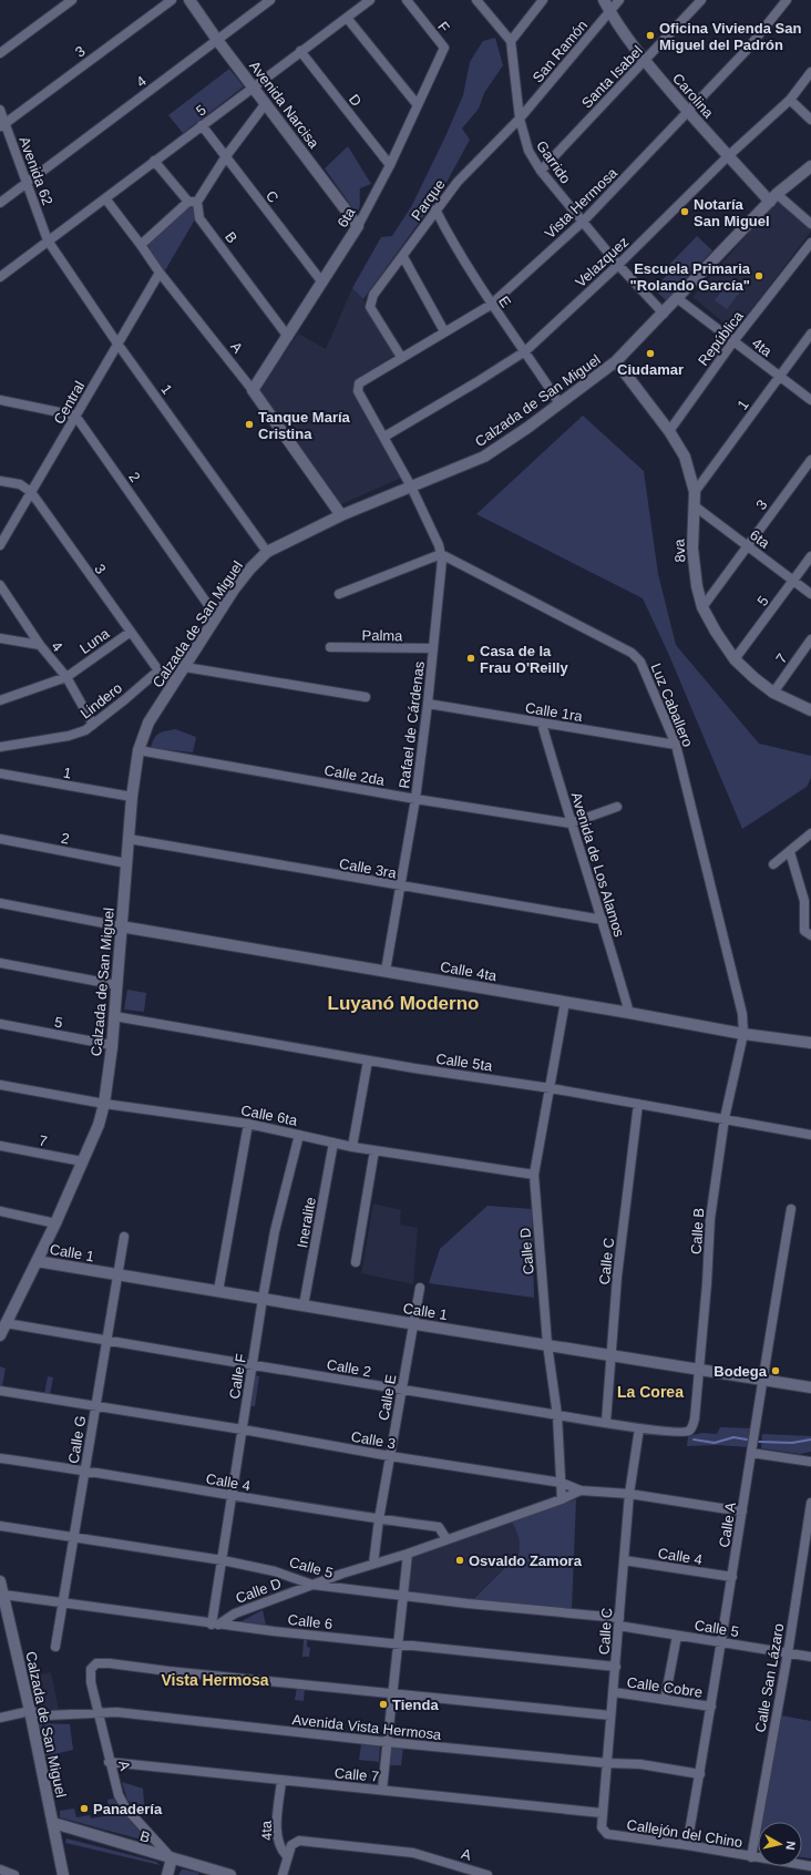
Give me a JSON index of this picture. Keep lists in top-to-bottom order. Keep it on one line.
{"streets":{"main road":["Carolina","Avenida Narcisa","6ta","B","A","Calzada de San Miguel","8va","Calle 4ta","Calle 1"],"street":["F","3","San Ramón","Santa Isabel","4","D","5","Garrido","Avenida 62","C","Parque","Vista Hermosa","Velazquez","E","República","4ta","1","Central","2","Palma","Luna","7","Lindero","Luz Caballero","Calle 1ra","Rafael de Cárdenas","Calle 2da","Avenida de Los Alamos","Calle 3ra","Calle 5ta","Calle 6ta","Ineralite","Calle B","Calle D","Calle C","Calle 2","Calle F","Calle E","Calle G","Calle 3","Calle 4","Calle A","Calle 5","Calle 6","Calle San Lázaro","Calle Cobre","Avenida Vista Hermosa","Calle 7","Callejón del Chino"]},"crossings":[["F","6ta"],["3","Avenida 62"],["3","6ta"],["3","Calzada de San Miguel"],["3","Central"],["3","8va"],["3","Luna"],["3","Lindero"],["San Ramón","Carolina"],["San Ramón","Garrido"],["San Ramón","Parque"],["Santa Isabel","Carolina"],["Santa Isabel","Garrido"],["4","Avenida Narcisa"],["4","Avenida 62"],["4","Luna"],["4","Lindero"],["Carolina","Vista Hermosa"],["Carolina","Velazquez"],["Carolina","Calzada de San Miguel"],["D","5"],["D","6ta"],["Avenida Narcisa","5"],["Avenida Narcisa","6ta"],["5","Avenida 62"],["5","C"],["5","6ta"],["5","B"],["5","A"],["5","1"],["5","Calzada de San Miguel"],["5","8va"],["Garrido","Parque"],["Garrido","Vista Hermosa"],["Garrido","Velazquez"],["Garrido","Calzada de San Miguel"],["Avenida 62","1"],["C","6ta"],["Parque","Vista Hermosa"],["Parque","E"],["Vista Hermosa","Velazquez"],["Vista Hermosa","E"],["6ta","B"],["6ta","A"],["6ta","8va"],["B","A"],["B","Calzada de San Miguel"],["Velazquez","E"],["E","Calzada de San Miguel"],["República","4ta"],["República","8va"],["A","4ta"],["A","Calzada de San Miguel"],["A","Central"],["A","Avenida Vista Hermosa"],["A","Calle 7"],["4ta","1"],["4ta","Calzada de San Miguel"],["4ta","Calle 7"],["1","Calzada de San Miguel"],["1","Central"],["1","8va"],["Calzada de San Miguel","2"],["Calzada de San Miguel","8va"],["Calzada de San Miguel","7"],["Calzada de San Miguel","Rafael de Cárdenas"],["Calzada de San Miguel","Calle 2da"],["Calzada de San Miguel","Calle 3ra"],["Calzada de San Miguel","Calle 4ta"],["Calzada de San Miguel","Calle 5ta"],["Calzada de San Miguel","Calle 6ta"],["Calzada de San Miguel","Calle 1"],["Calzada de San Miguel","Calle 2"],["Calzada de San Miguel","Calle 6"],["Calzada de San Miguel","Avenida Vista Hermosa"],["Central","2"],["8va","7"],["Palma","Rafael de Cárdenas"],["Luz Caballero","Calle 1ra"],["Luz Caballero","Rafael de Cárdenas"],["Luz Caballero","Calle 4ta"],["Luz Caballero","Calle B"],["Calle 1ra","Rafael de Cárdenas"],["Calle 1ra","Avenida de Los Alamos"],["Rafael de Cárdenas","Calle 2da"],["Rafael de Cárdenas","Calle 3ra"],["Rafael de Cárdenas","Calle 4ta"],["Calle 2da","Avenida de Los Alamos"],["Avenida de Los Alamos","Calle 3ra"],["Avenida de Los Alamos","Calle 4ta"],["Calle 4ta","Calle B"],["Calle 4ta","Calle D"],["Calle 5ta","Calle B"],["Calle 5ta","Calle D"],["Calle 5ta","Calle C"],["Calle 6ta","Ineralite"],["Calle 6ta","Calle D"],["Calle 6ta","Calle F"],["Ineralite","Calle 1"],["Calle B","Calle 1"],["Calle B","Calle 2"],["Calle D","Calle 1"],["Calle D","Calle 2"],["Calle D","Calle F"],["Calle D","Calle E"],["Calle D","Calle 3"],["Calle D","Calle 4"],["Calle D","Calle 5"],["Calle D","Calle 6"],["Calle 1","Calle C"],["Calle 1","Calle F"],["Calle 1","Calle E"],["Calle 1","Calle G"],["Calle 1","Calle A"],["Calle C","Calle 2"],["Calle C","Calle 3"],["Calle C","Calle 4"],["Calle C","Calle 5"],["Calle C","Calle 6"],["Calle C","Calle Cobre"],["Calle C","Avenida Vista Hermosa"],["Calle C","Calle 7"],["Calle C","Callejón del Chino"],["Calle 2","Calle F"],["Calle 2","Calle E"],["Calle 2","Calle G"],["Calle F","Calle 3"],["Calle F","Calle 4"],["Calle F","Calle 5"],["Calle F","Calle 6"],["Calle E","Calle 3"],["Calle E","Calle 4"],["Calle G","Calle 3"],["Calle G","Calle 4"],["Calle G","Calle 5"],["Calle G","Calle 6"],["Calle 3","Calle A"],["Calle 4","Calle A"],["Calle A","Calle 5"],["Calle A","Calle Cobre"],["Calle A","Avenida Vista Hermosa"],["Calle A","Callejón del Chino"],["Calle 5","Calle San Lázaro"],["Calle San Lázaro","Callejón del Chino"]],"districts":["Luyanó Moderno","La Corea","Vista Hermosa"],"places":["Oficina Vivienda San Miguel del Padrón","Notaría San Miguel","Escuela Primaria \"Rolando García\"","Ciudamar","Tanque María Cristina","Casa de la Frau O'Reilly","Bodega","Osvaldo Zamora","Tienda","Panadería"],"north":"right"}
